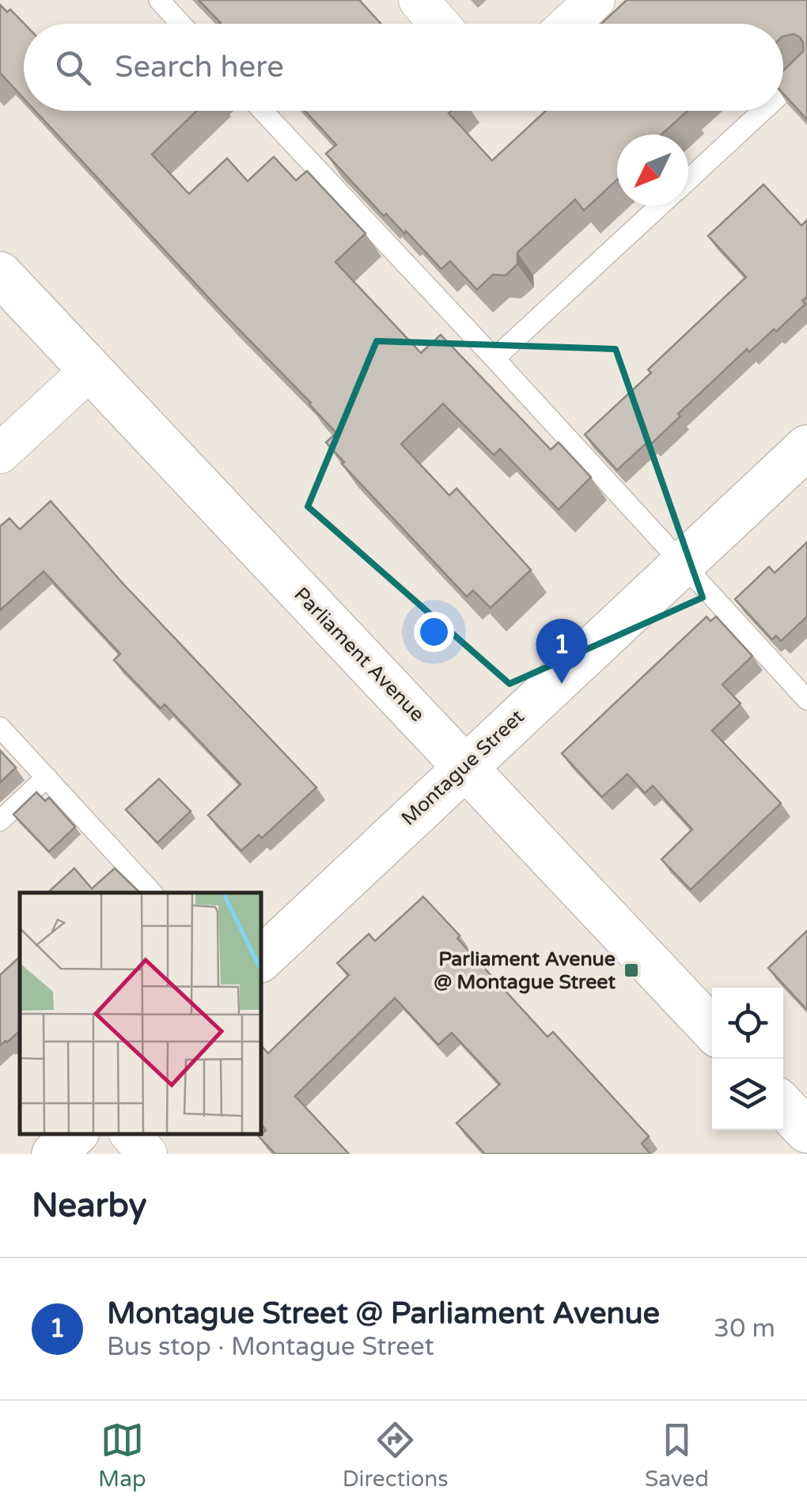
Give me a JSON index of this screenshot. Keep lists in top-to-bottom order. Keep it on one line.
{"streets":{"main road":["Parliament Avenue","Montague Street"]},"crossings":[["Parliament Avenue","Montague Street"]],"places":{"transit":["Parliament Avenue @ Montague Street"]},"north":"bottom left","page":{"search":"Search here","pins":"1","heading":"Nearby","list":[{"mark":"1","name":"Montague Street @ Parliament Avenue","note":"Bus stop · Montague Street","value":"30 m"}],"nav":["Map","Directions","Saved"]}}
